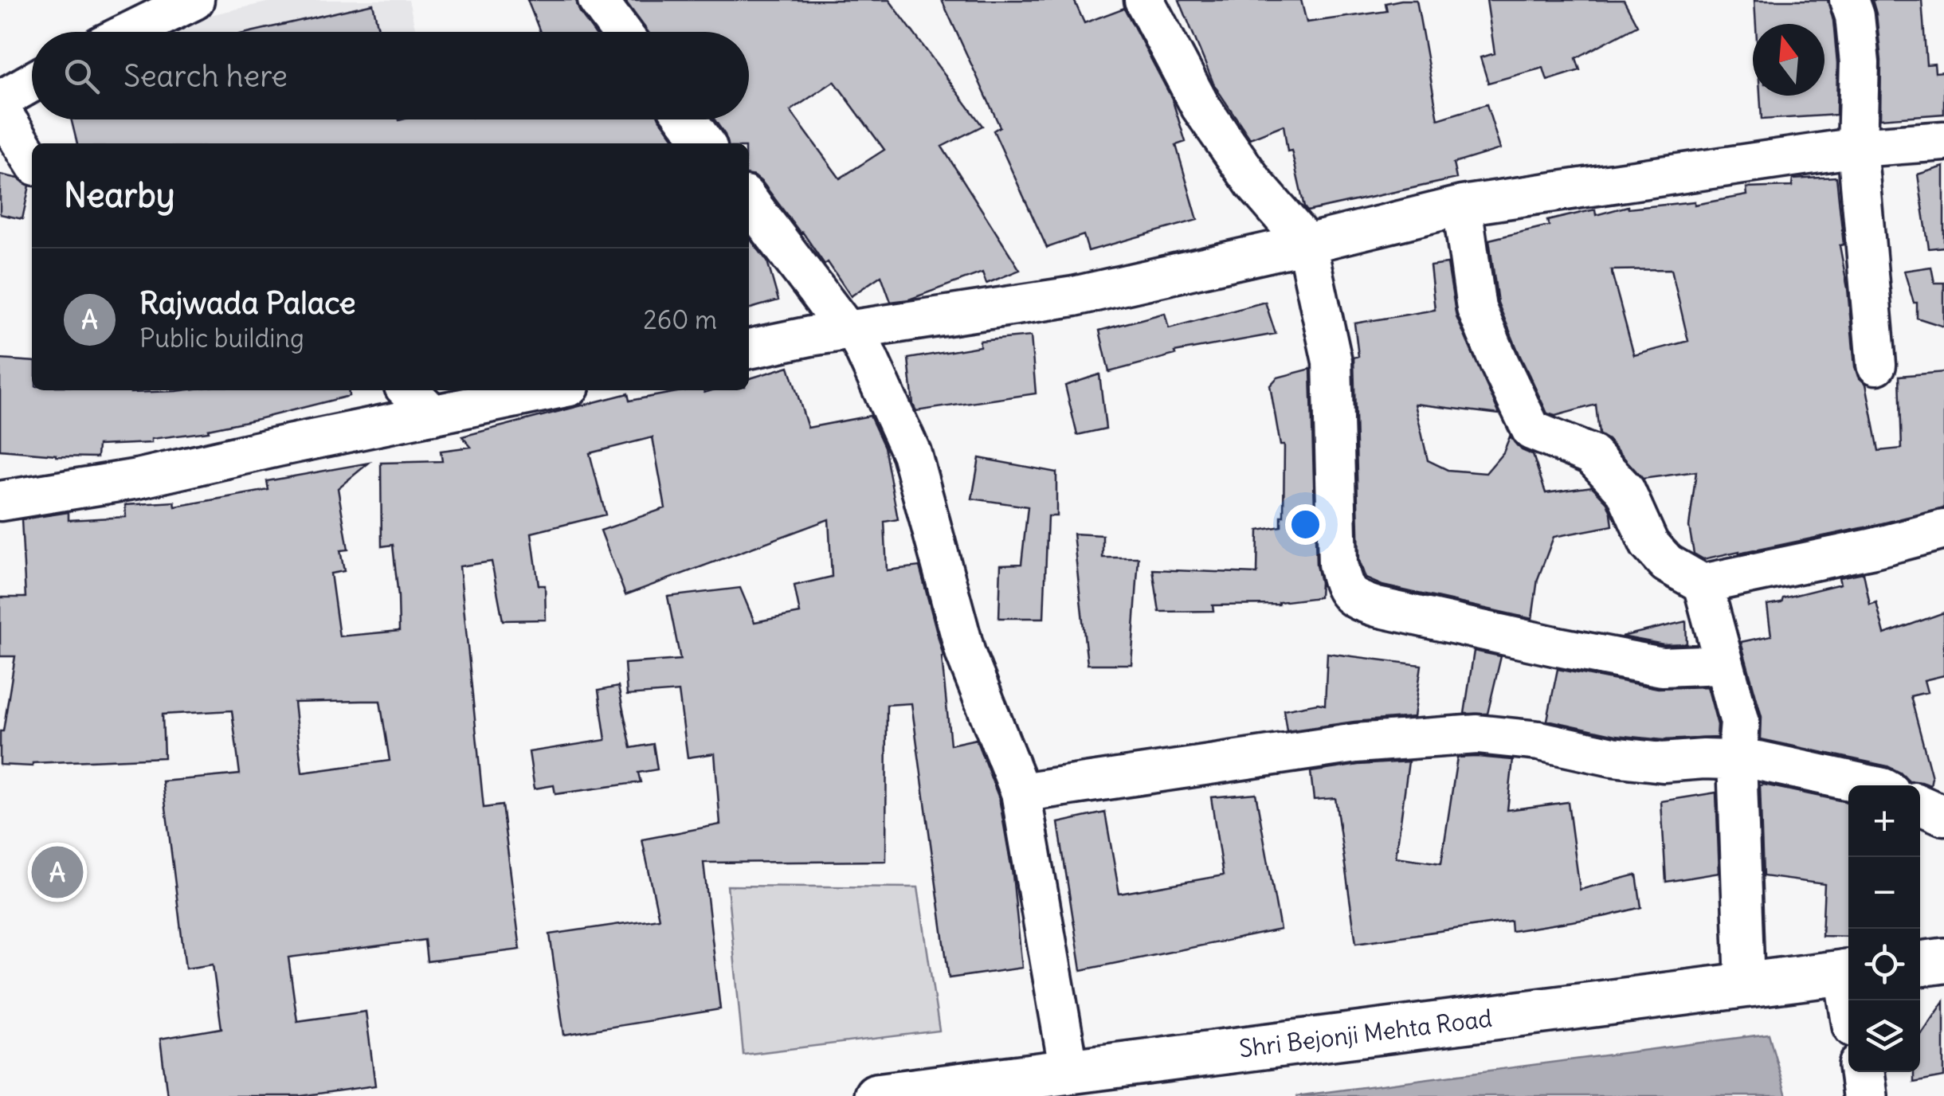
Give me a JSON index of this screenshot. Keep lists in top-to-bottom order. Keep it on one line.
{"streets":{"main road":["Shri Bejonji Mehta Road"]},"north":"top","page":{"search":"Search here","heading":"Nearby","list":[{"mark":"A","name":"Rajwada Palace","note":"Public building","value":"260 m"}],"map_buttons":["+","−"],"pins":"A"}}
